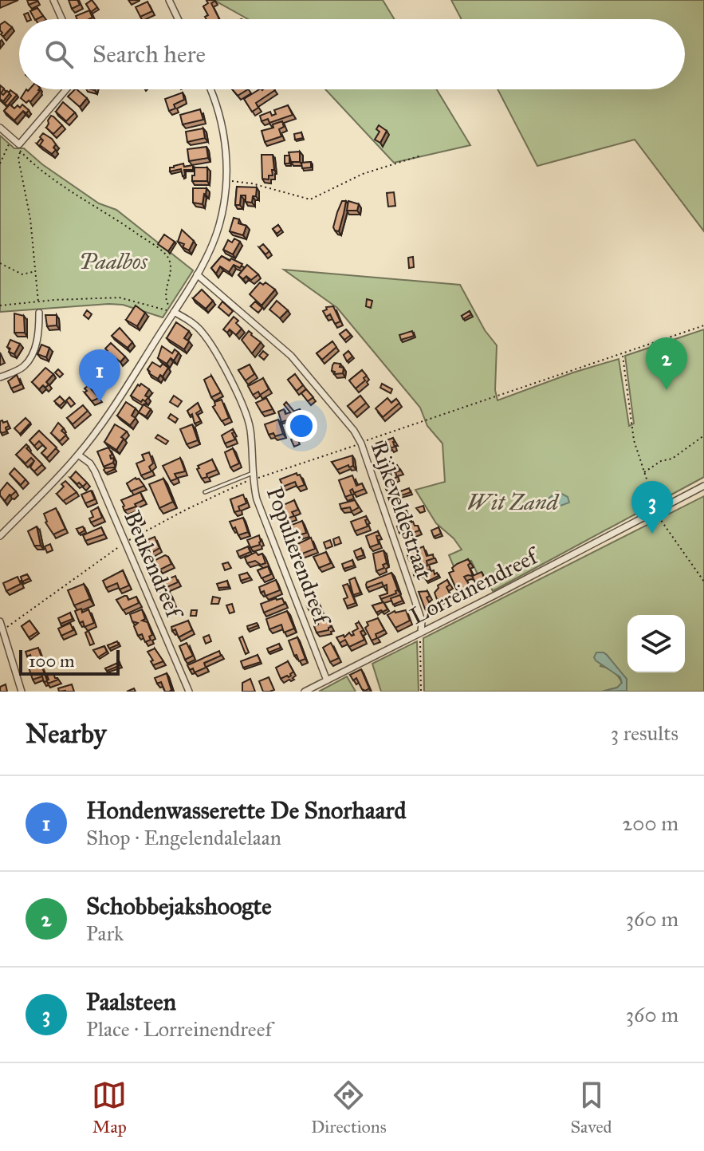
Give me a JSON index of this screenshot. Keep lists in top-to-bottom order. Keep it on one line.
{"streets":{"street":["Rijkeveldestraat","Populierendreef","Beukendreef","Lorreinendreef"]},"crossings":[["Rijkeveldestraat","Lorreinendreef"],["Populierendreef","Lorreinendreef"]],"parks":["Paalbos","Wit Zand"],"scale_bar":"100 m","page":{"search":"Search here","pins":["2","1","3"],"scale":"100 m","heading":["Nearby","3 results"],"list":[{"mark":"1","name":"Hondenwasserette De Snorhaard","note":"Shop · Engelendalelaan","value":"200 m"},{"mark":"2","name":"Schobbejakshoogte","note":"Park","value":"360 m"},{"mark":"3","name":"Paalsteen","note":"Place · Lorreinendreef","value":"360 m"}],"nav":["Map","Directions","Saved"]}}
